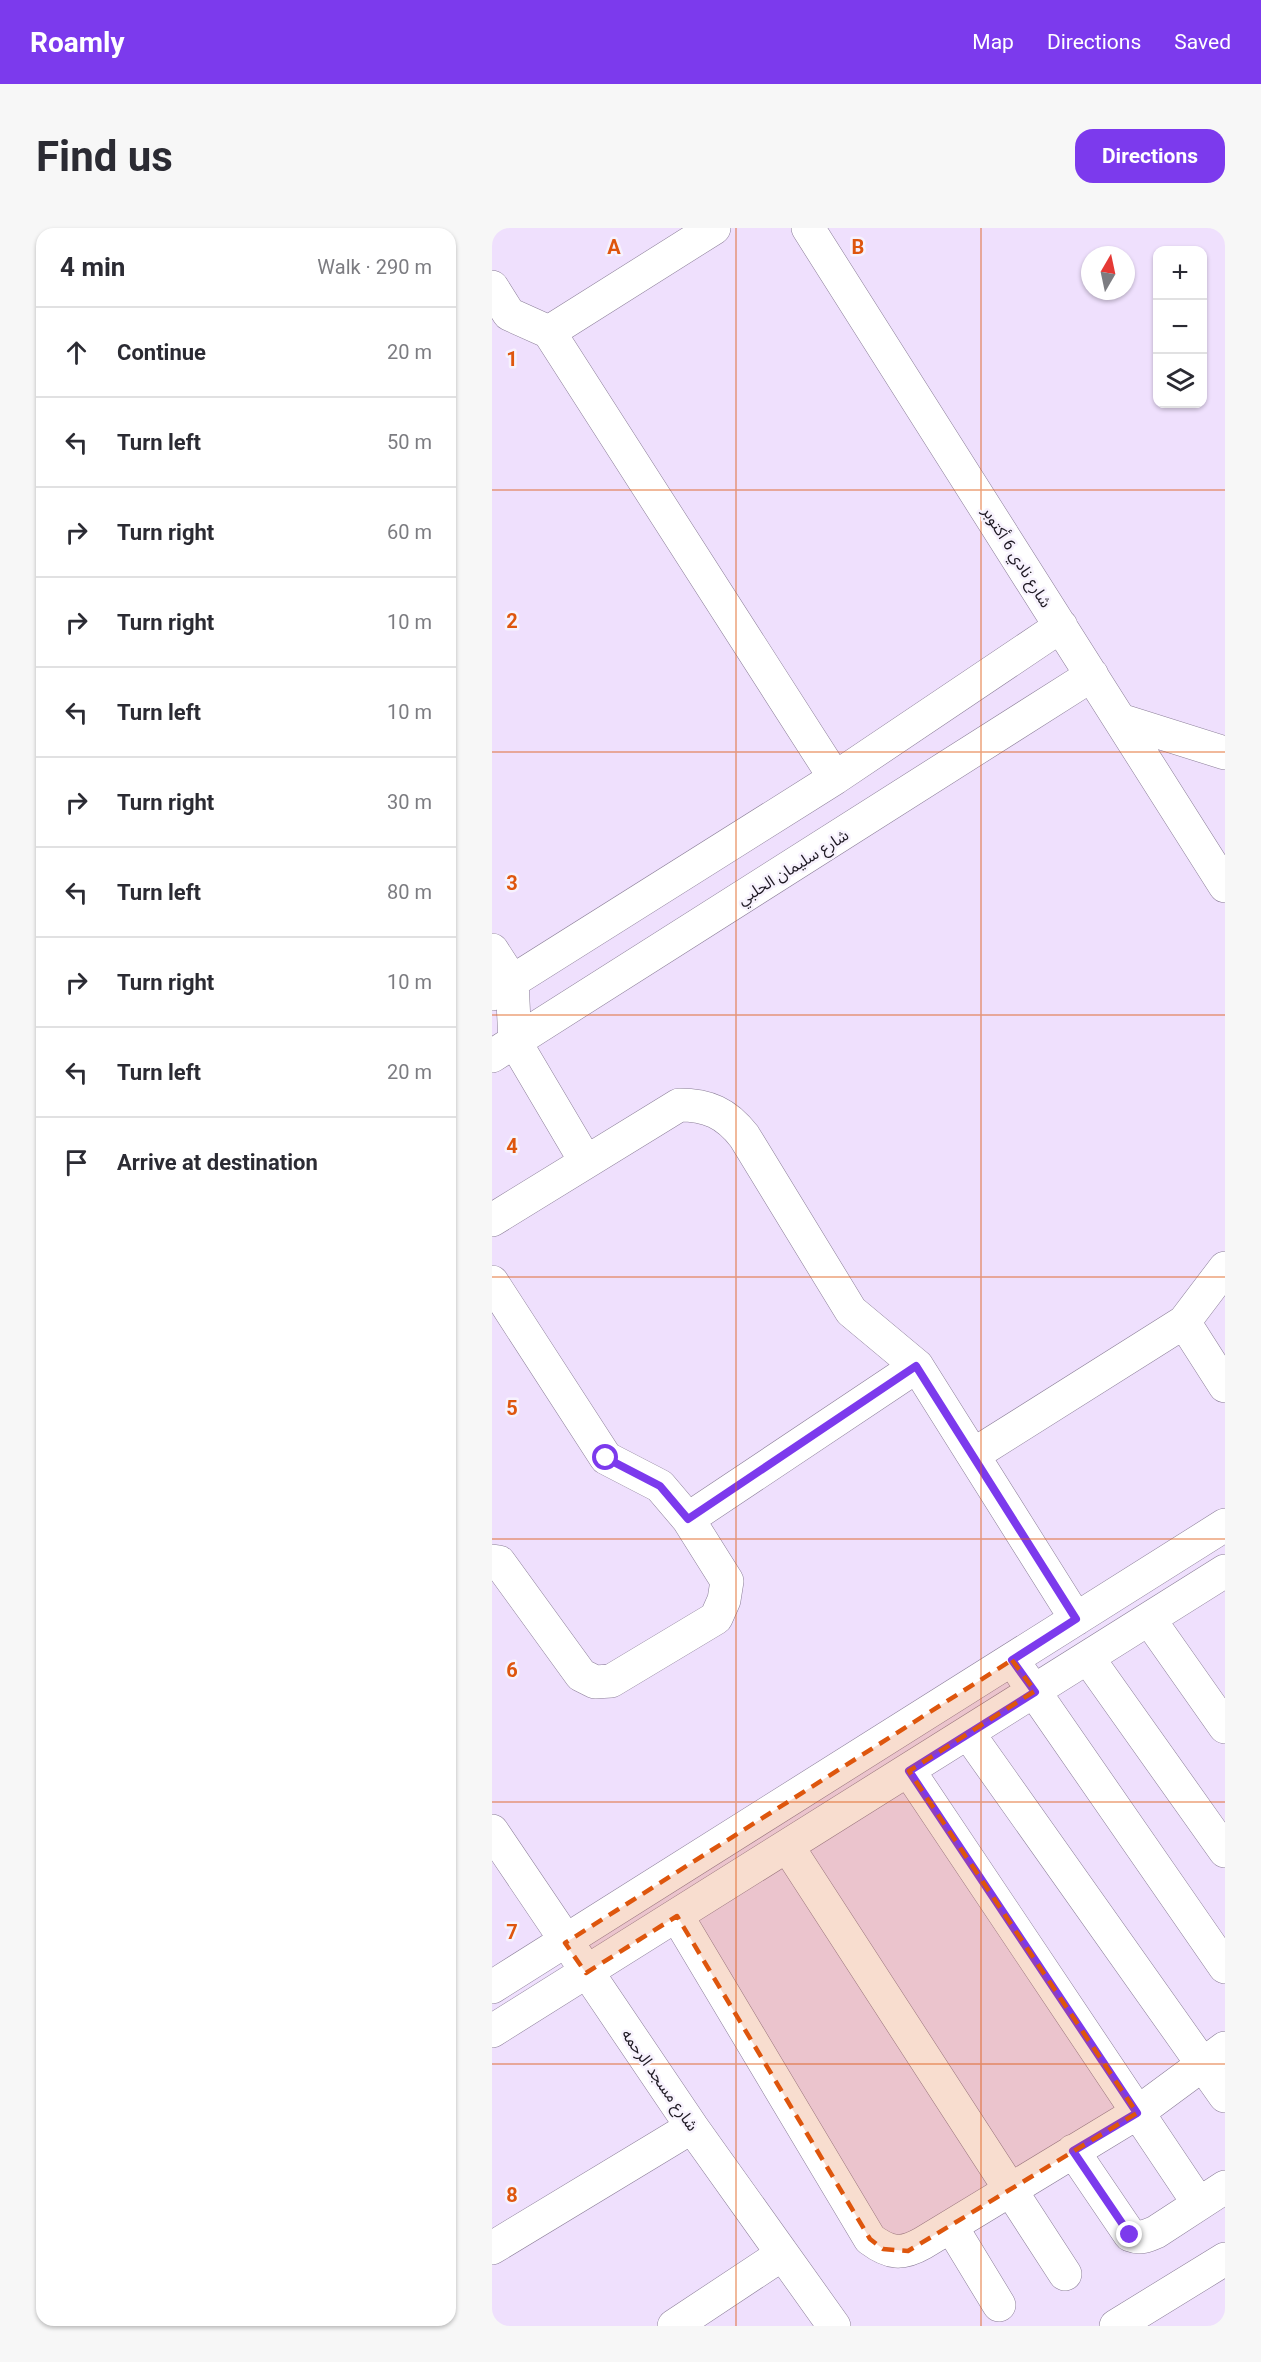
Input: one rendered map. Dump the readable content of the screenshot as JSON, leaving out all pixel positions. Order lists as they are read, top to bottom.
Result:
{
  "streets": {
    "street": ["شارع نادي 6 أكتوبر", "شارع سليمان الحلبي", "شارع مسجد الرحمه"]
  },
  "crossings": [
    ["شارع نادي 6 أكتوبر", "شارع سليمان الحلبي"]
  ],
  "north": "top",
  "page": {
    "header": "Roamly",
    "nav": ["Map", "Directions", "Saved"],
    "buttons": "Directions",
    "title": "Find us",
    "heading": ["4 min", "Walk · 290 m"],
    "map_buttons": ["+", "−"],
    "list": [
      ["Continue", "20 m"],
      ["Turn left", "50 m"],
      ["Turn right", "60 m"],
      ["Turn right", "10 m"],
      ["Turn left", "10 m"],
      ["Turn right", "30 m"],
      ["Turn left", "80 m"],
      ["Turn right", "10 m"],
      ["Turn left", "20 m"],
      "Arrive at destination"
    ]
  },
  "grid": {
    "columns": ["A", "B"],
    "rows": [
      "1",
      "2",
      "3",
      "4",
      "5",
      "6",
      "7",
      "8"
    ]
  }
}
